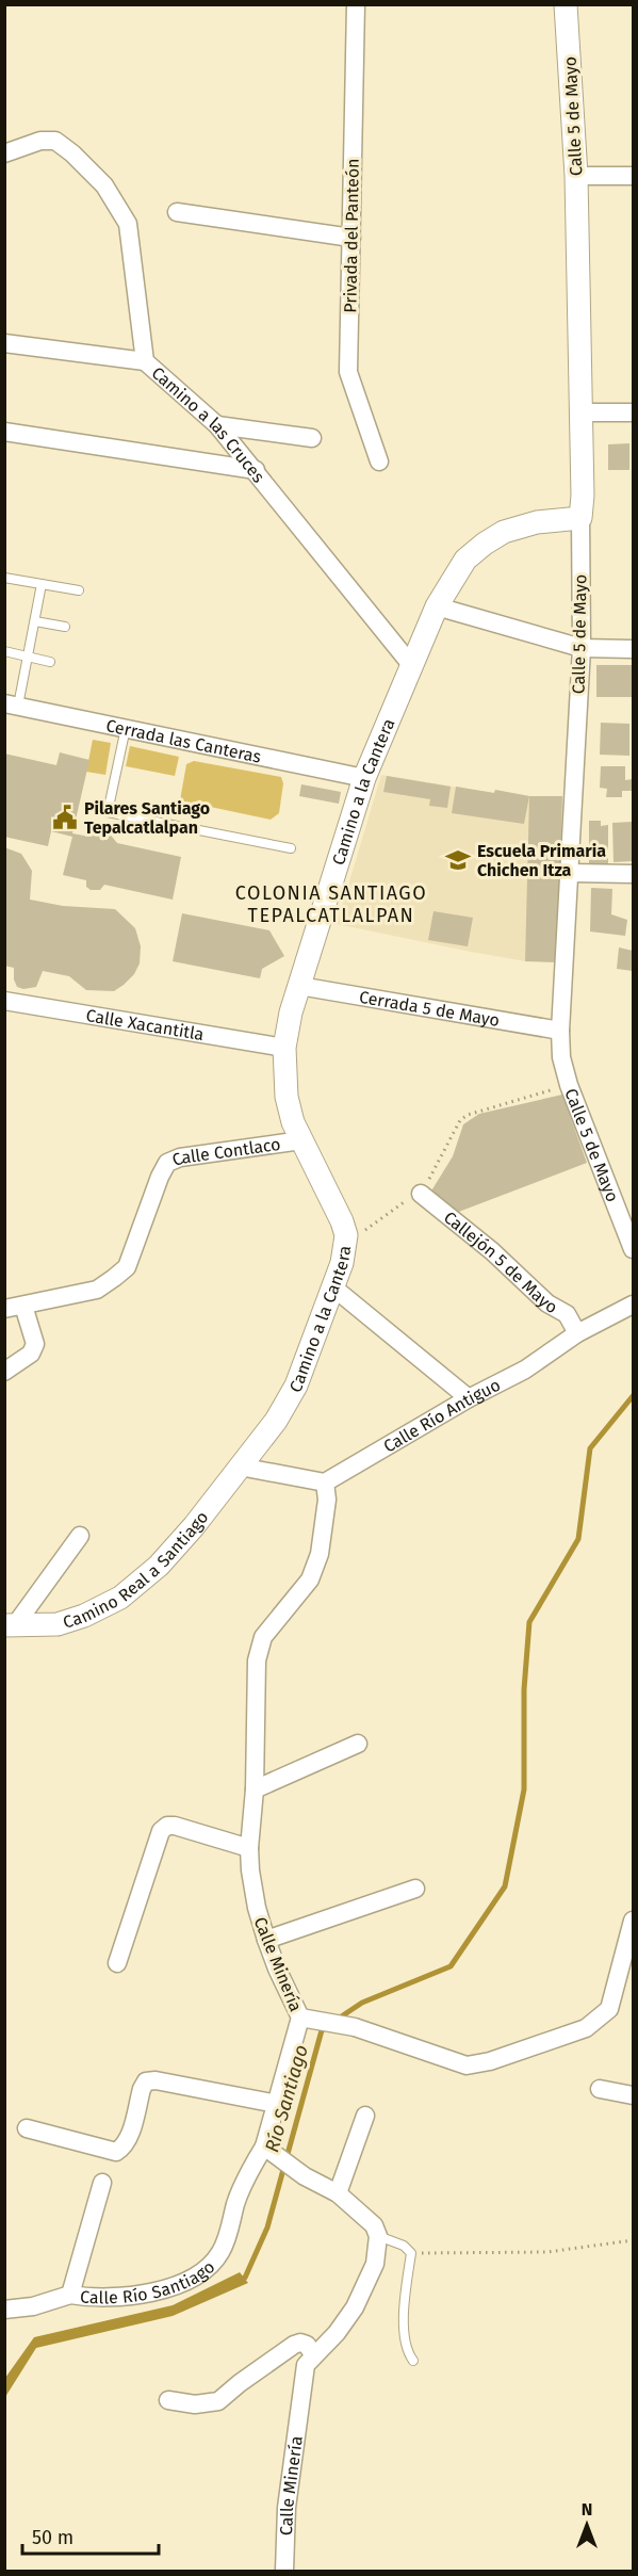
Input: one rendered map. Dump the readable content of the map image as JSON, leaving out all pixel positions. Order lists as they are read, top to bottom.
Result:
{
  "streets": {
    "street": [
      "Calle 5 de Mayo",
      "Privada del Panteón",
      "Camino a las Cruces",
      "Cerrada las Canteras",
      "Camino a la Cantera",
      "Cerrada 5 de Mayo",
      "Calle Xacantitla",
      "Calle Contlaco",
      "Callejón 5 de Mayo",
      "Calle Río Antiguo",
      "Camino Real a Santiago",
      "Calle Minería",
      "Calle Río Santiago"
    ]
  },
  "crossings": [
    ["Calle 5 de Mayo", "Camino a la Cantera"],
    ["Calle 5 de Mayo", "Cerrada 5 de Mayo"],
    ["Camino a las Cruces", "Camino a la Cantera"],
    ["Cerrada las Canteras", "Camino a la Cantera"],
    ["Camino a la Cantera", "Cerrada 5 de Mayo"],
    ["Camino a la Cantera", "Calle Xacantitla"],
    ["Camino a la Cantera", "Calle Contlaco"],
    ["Camino a la Cantera", "Camino Real a Santiago"],
    ["Callejón 5 de Mayo", "Calle Río Antiguo"],
    ["Calle Río Antiguo", "Calle Minería"],
    ["Calle Minería", "Calle Río Santiago"]
  ],
  "districts": ["COLONIA SANTIAGO TEPALCATLALPAN"],
  "water": ["Río Santiago"],
  "places": {
    "public building": ["Pilares Santiago Tepalcatlalpan"],
    "school or university": ["Escuela Primaria Chichen Itza"]
  },
  "scale_bar": "50 m",
  "north": "top"
}
